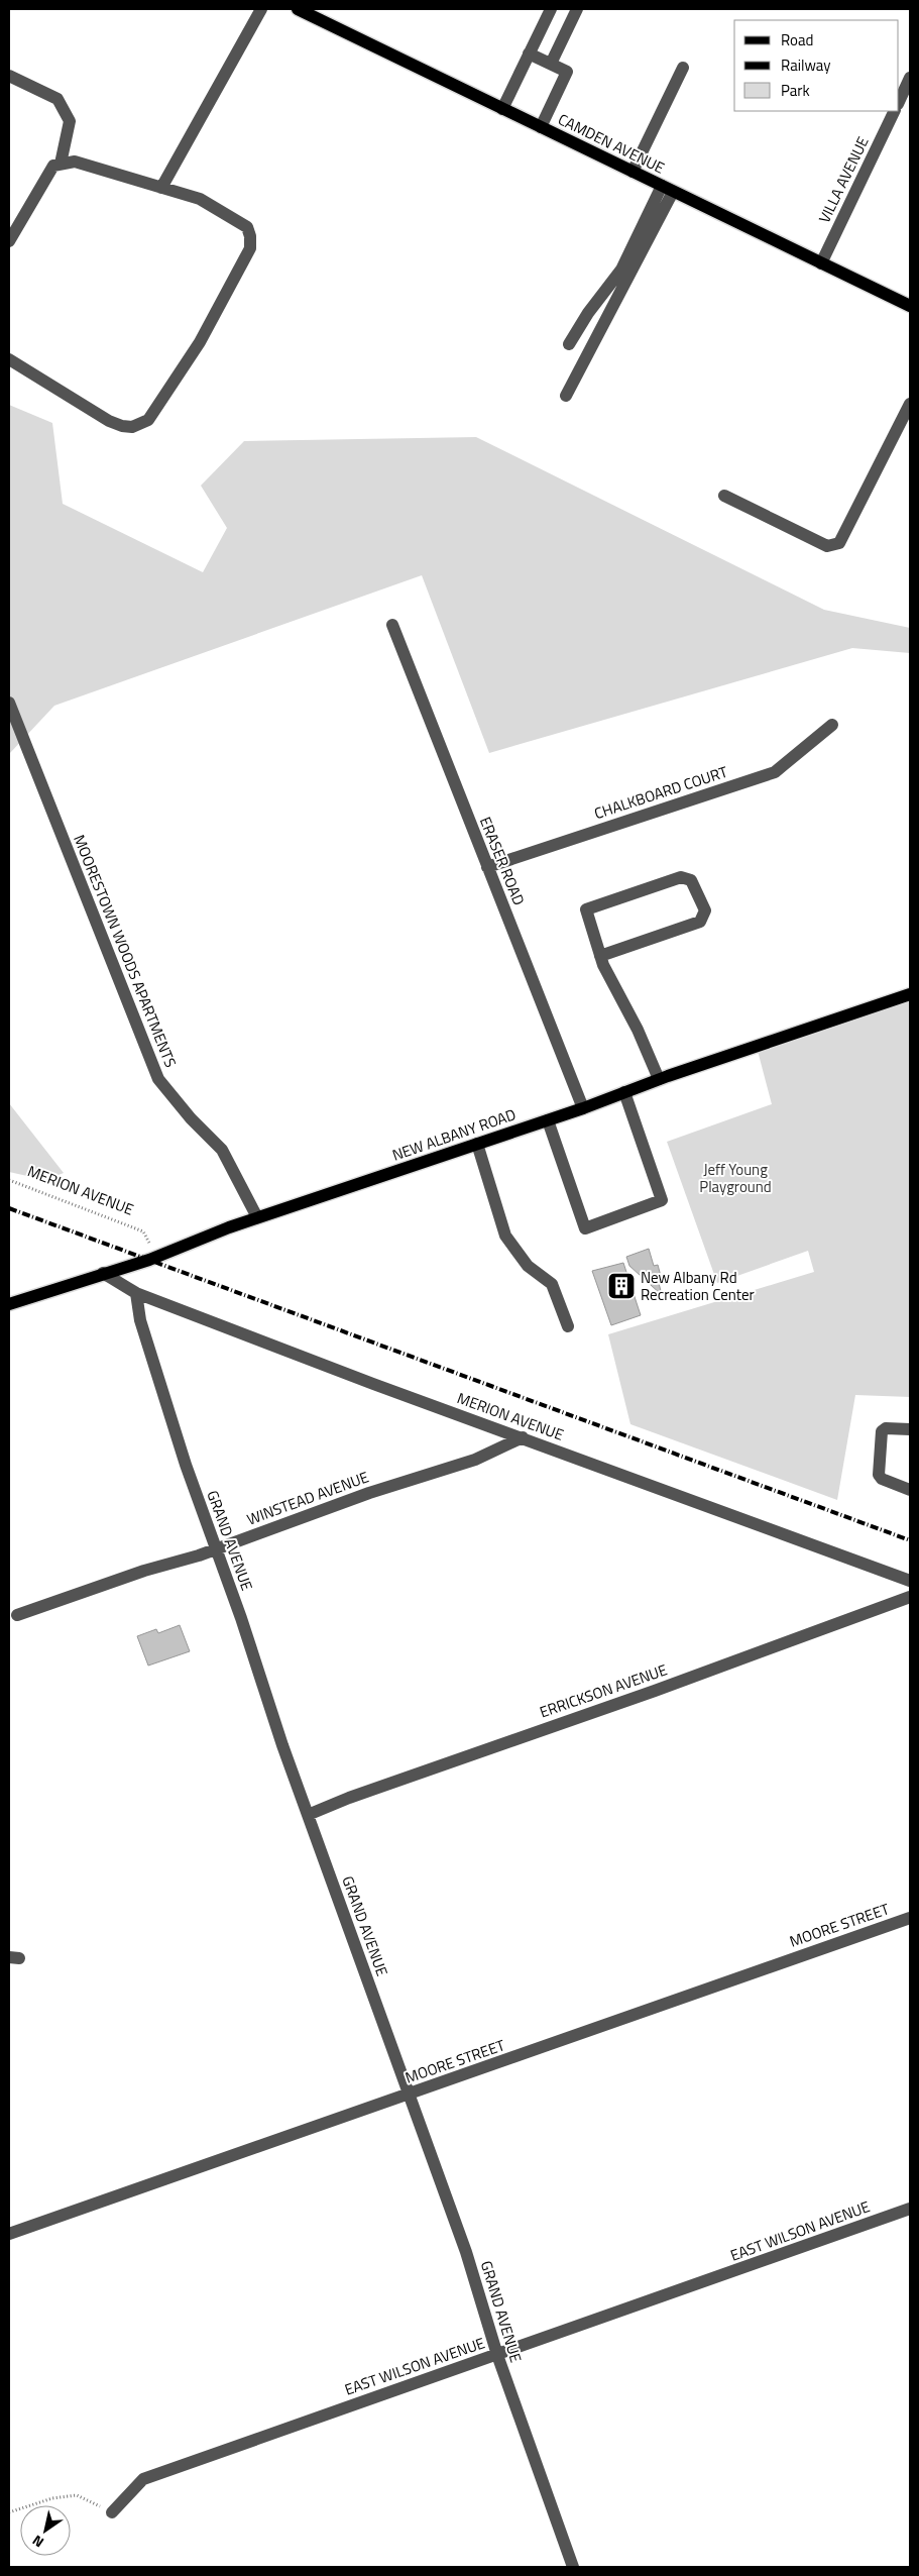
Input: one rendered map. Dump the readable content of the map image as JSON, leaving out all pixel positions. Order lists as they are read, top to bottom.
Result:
{
  "streets": {
    "main road": ["CAMDEN AVENUE", "NEW ALBANY ROAD"],
    "street": [
      "VILLA AVENUE",
      "CHALKBOARD COURT",
      "ERASER ROAD",
      "MOORESTOWN WOODS APARTMENTS",
      "MERION AVENUE",
      "WINSTEAD AVENUE",
      "GRAND AVENUE",
      "ERRICKSON AVENUE",
      "MOORE STREET",
      "EAST WILSON AVENUE"
    ]
  },
  "crossings": [
    ["CAMDEN AVENUE", "VILLA AVENUE"],
    ["CHALKBOARD COURT", "ERASER ROAD"],
    ["ERASER ROAD", "NEW ALBANY ROAD"],
    ["MOORESTOWN WOODS APARTMENTS", "NEW ALBANY ROAD"],
    ["NEW ALBANY ROAD", "MERION AVENUE"],
    ["MERION AVENUE", "WINSTEAD AVENUE"],
    ["MERION AVENUE", "GRAND AVENUE"],
    ["WINSTEAD AVENUE", "GRAND AVENUE"],
    ["GRAND AVENUE", "ERRICKSON AVENUE"],
    ["GRAND AVENUE", "MOORE STREET"],
    ["GRAND AVENUE", "EAST WILSON AVENUE"]
  ],
  "parks": ["Jeff Young Playground"],
  "places": {
    "building": ["New Albany Rd Recreation Center"]
  },
  "legend": ["Road", "Railway", "Park"],
  "north": "bottom left"
}
